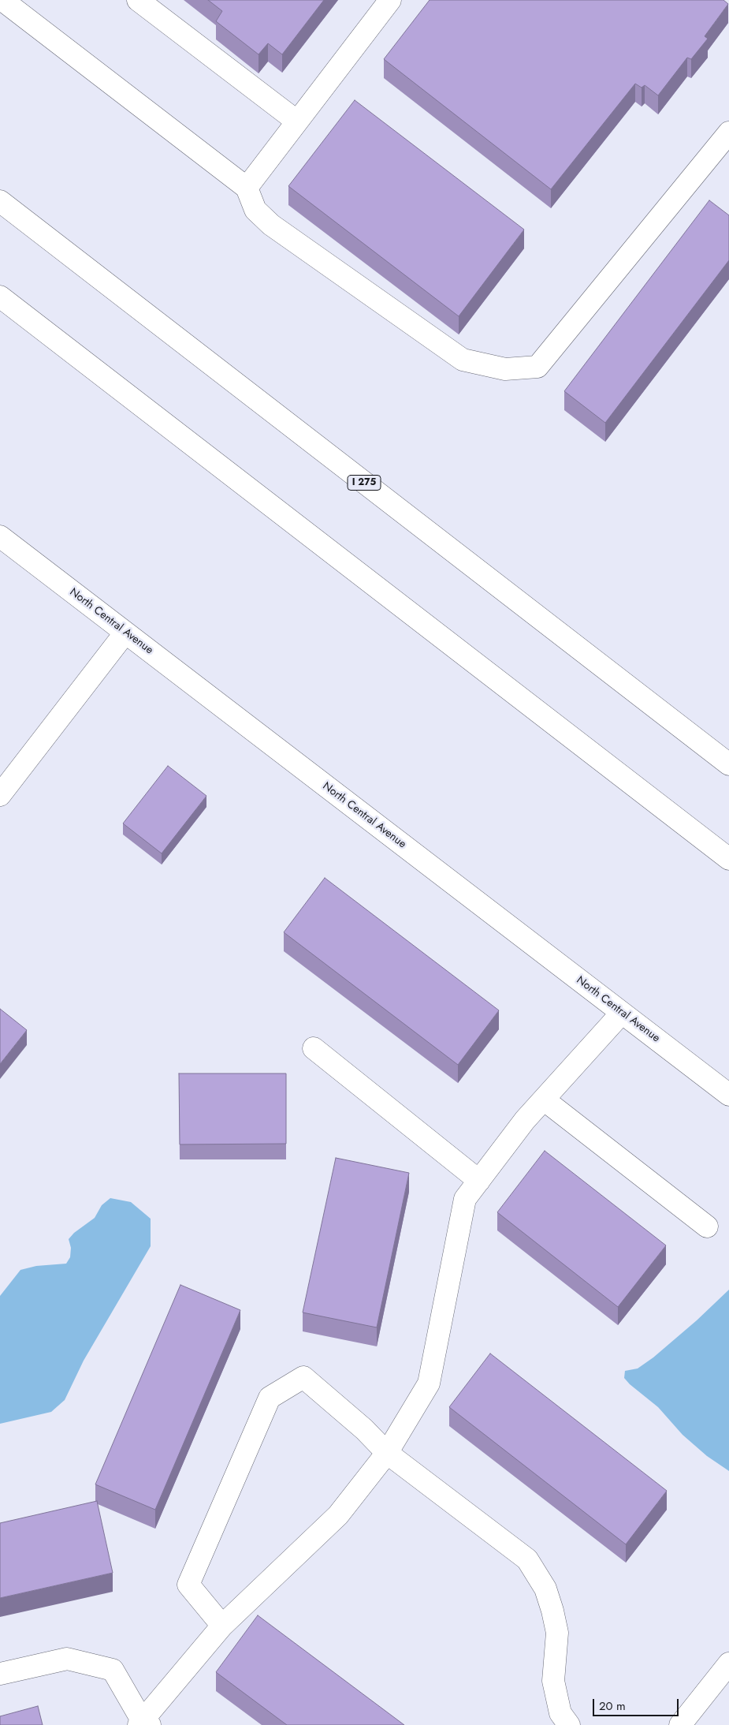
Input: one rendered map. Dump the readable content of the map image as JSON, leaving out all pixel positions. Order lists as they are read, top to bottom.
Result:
{
  "streets": {
    "main road": ["I 275", "North Central Avenue"]
  },
  "scale_bar": "20 m"
}
